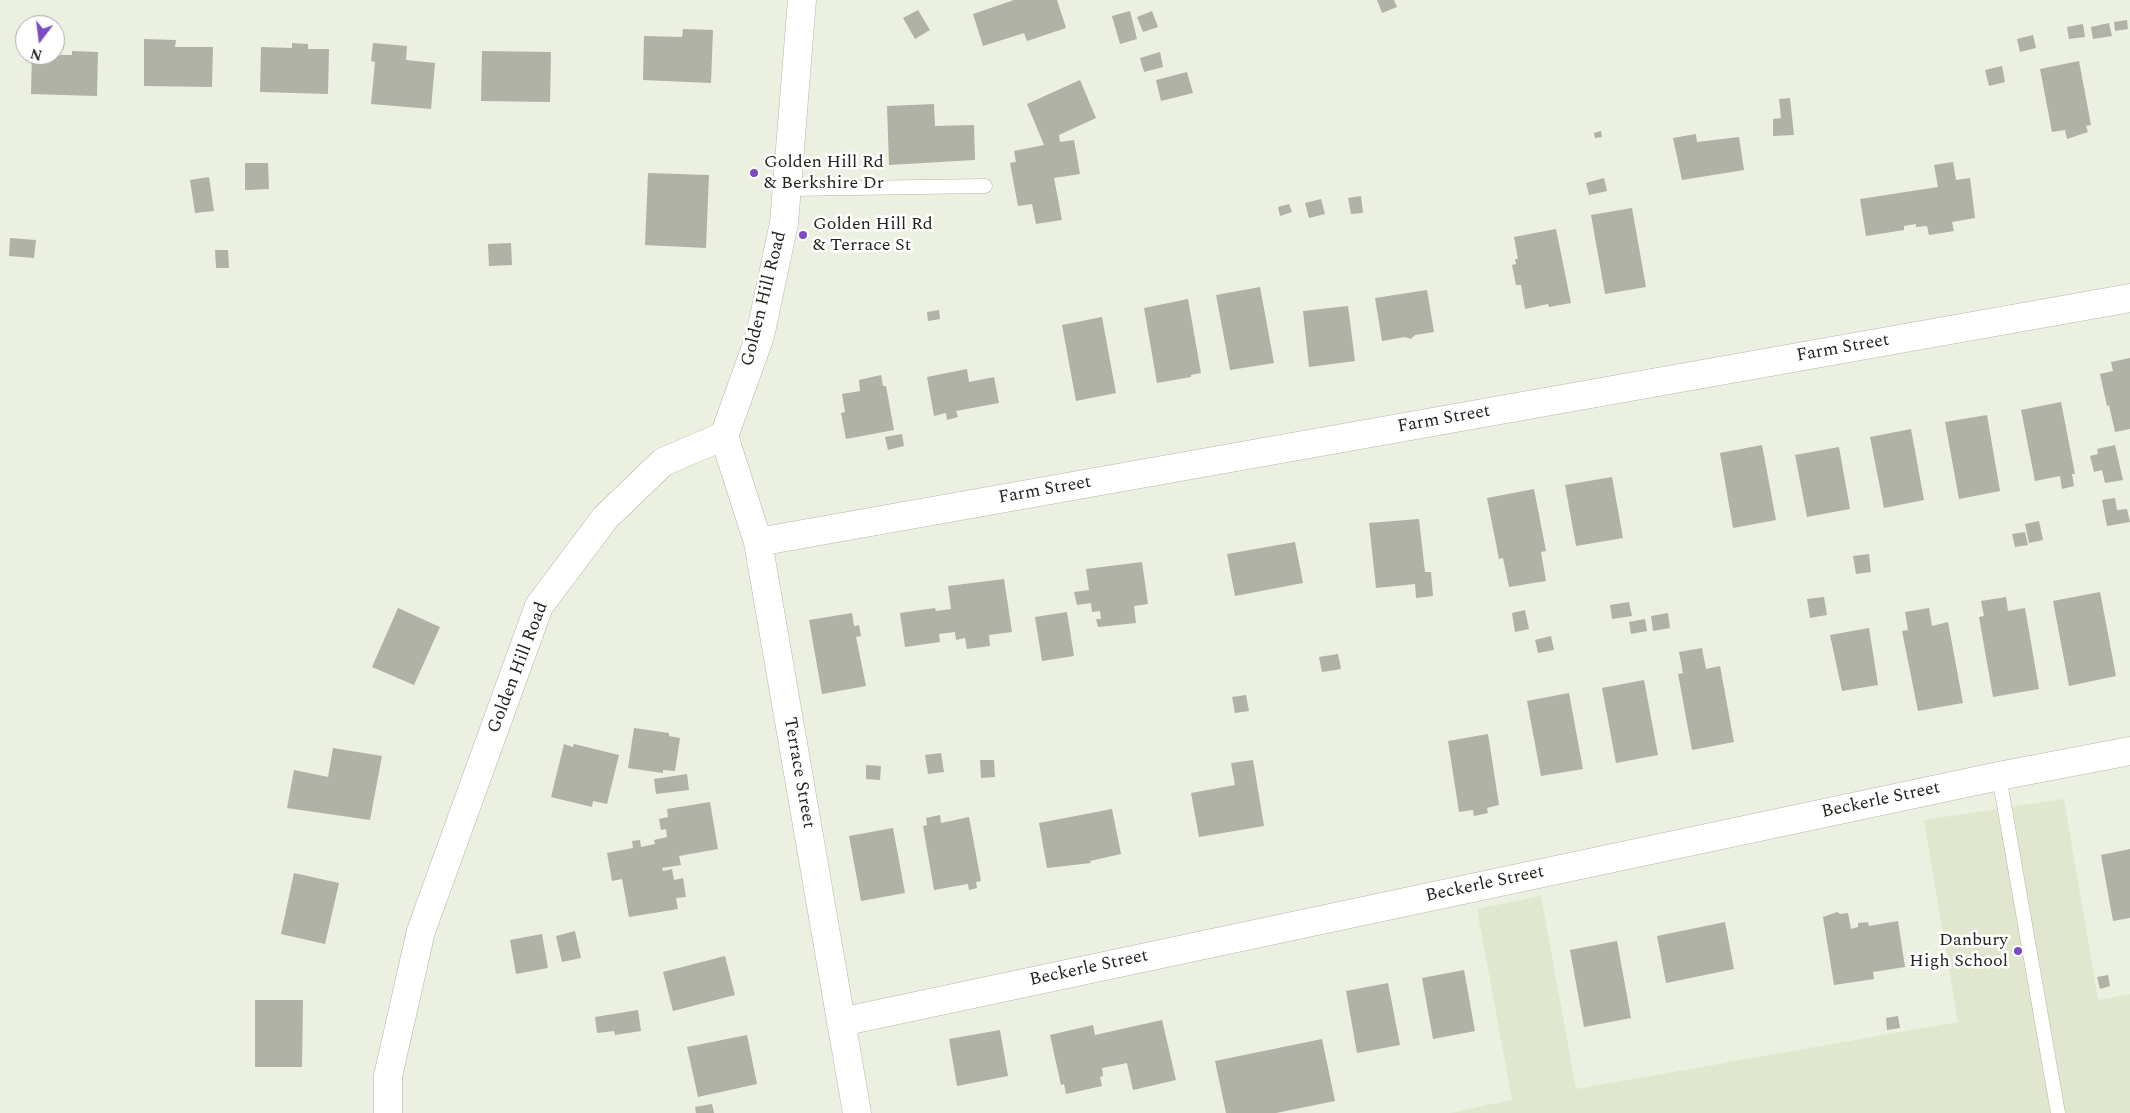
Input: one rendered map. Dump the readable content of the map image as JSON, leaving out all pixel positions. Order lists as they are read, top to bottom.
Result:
{
  "streets": {
    "street": [
      "Golden Hill Road",
      "Farm Street",
      "Terrace Street",
      "Beckerle Street"
    ]
  },
  "crossings": [
    ["Golden Hill Road", "Terrace Street"],
    ["Farm Street", "Terrace Street"],
    ["Terrace Street", "Beckerle Street"]
  ],
  "places": ["Golden Hill Rd & Berkshire Dr", "Golden Hill Rd & Terrace St", "Danbury High School"],
  "north": "bottom"
}
